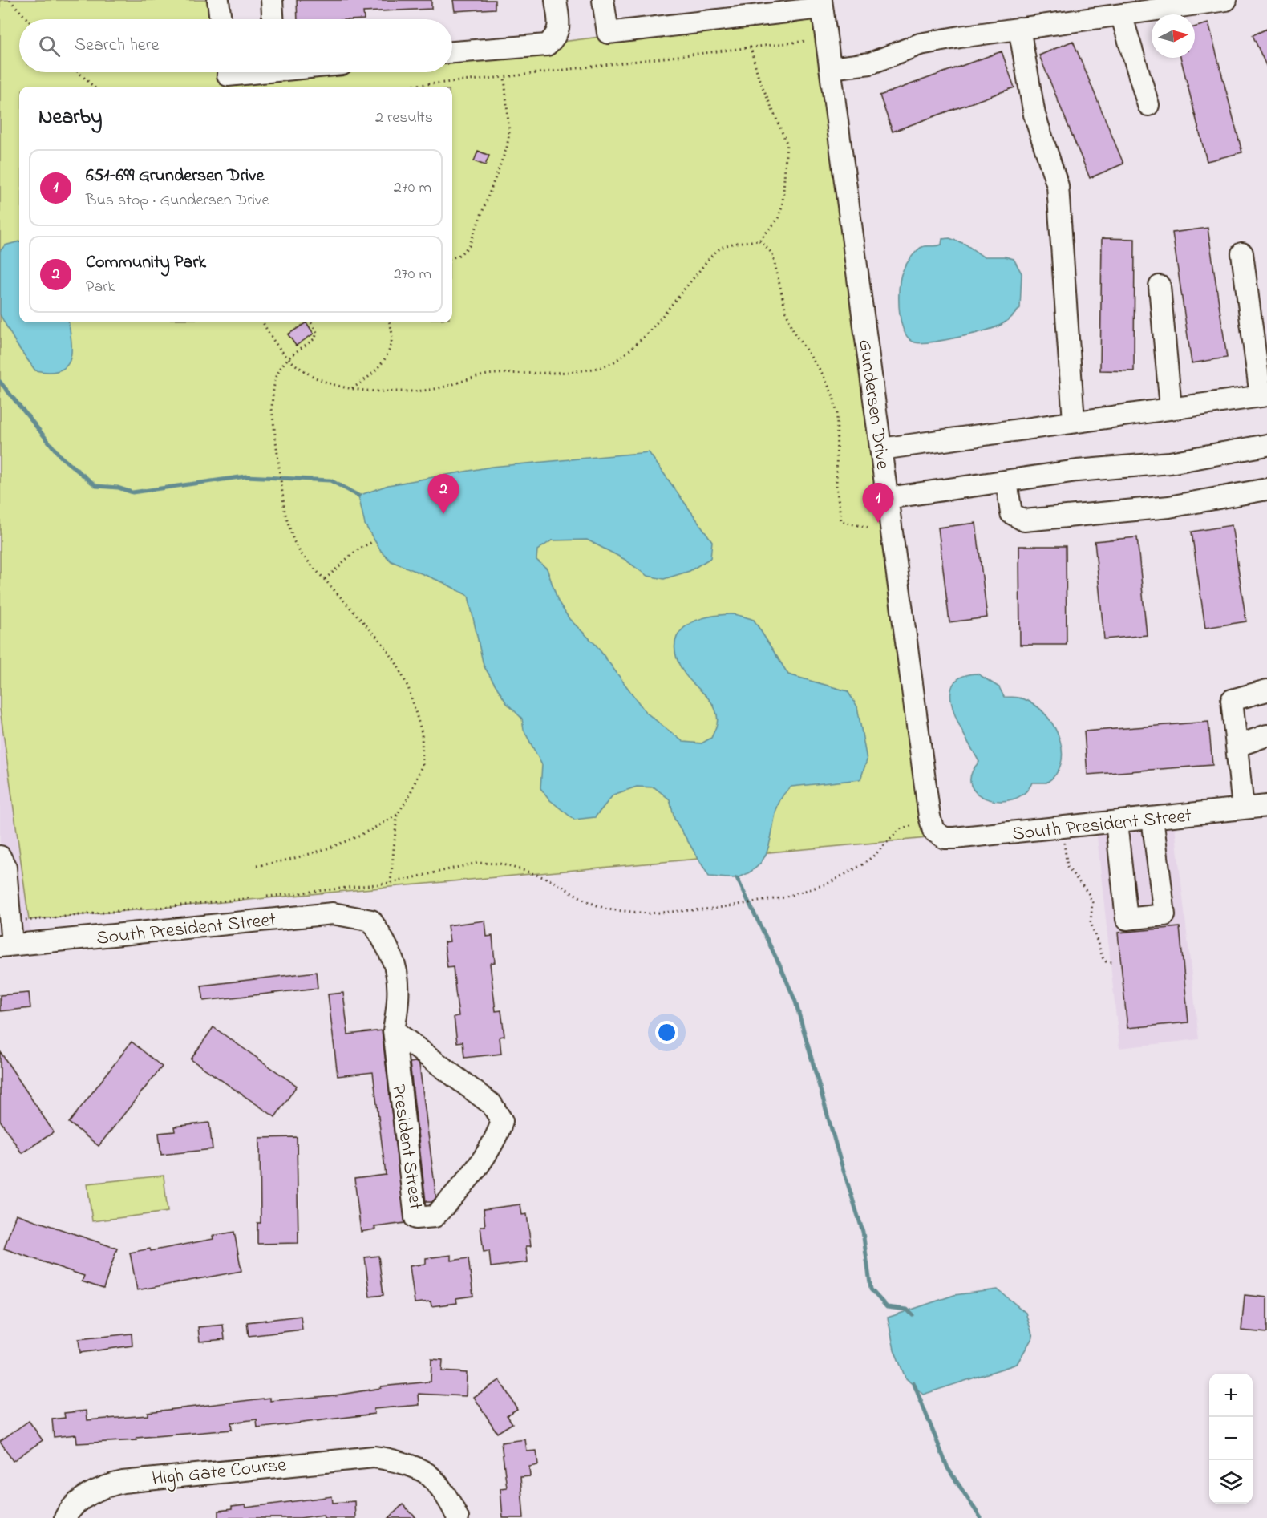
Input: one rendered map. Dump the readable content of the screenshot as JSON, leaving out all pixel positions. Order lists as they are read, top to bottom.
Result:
{
  "streets": {
    "street": [
      "Gundersen Drive",
      "South President Street",
      "President Street",
      "High Gate Course"
    ]
  },
  "crossings": [
    ["Gundersen Drive", "South President Street"],
    ["South President Street", "President Street"]
  ],
  "north": "right",
  "page": {
    "search": "Search here",
    "heading": ["Nearby", "2 results"],
    "list": [
      {
        "mark": "1",
        "name": "651-699 Grundersen Drive",
        "note": "Bus stop · Gundersen Drive",
        "value": "270 m"
      },
      {
        "mark": "2",
        "name": "Community Park",
        "note": "Park",
        "value": "270 m"
      }
    ],
    "pins": ["2", "1"],
    "map_buttons": ["+", "−"]
  }
}
